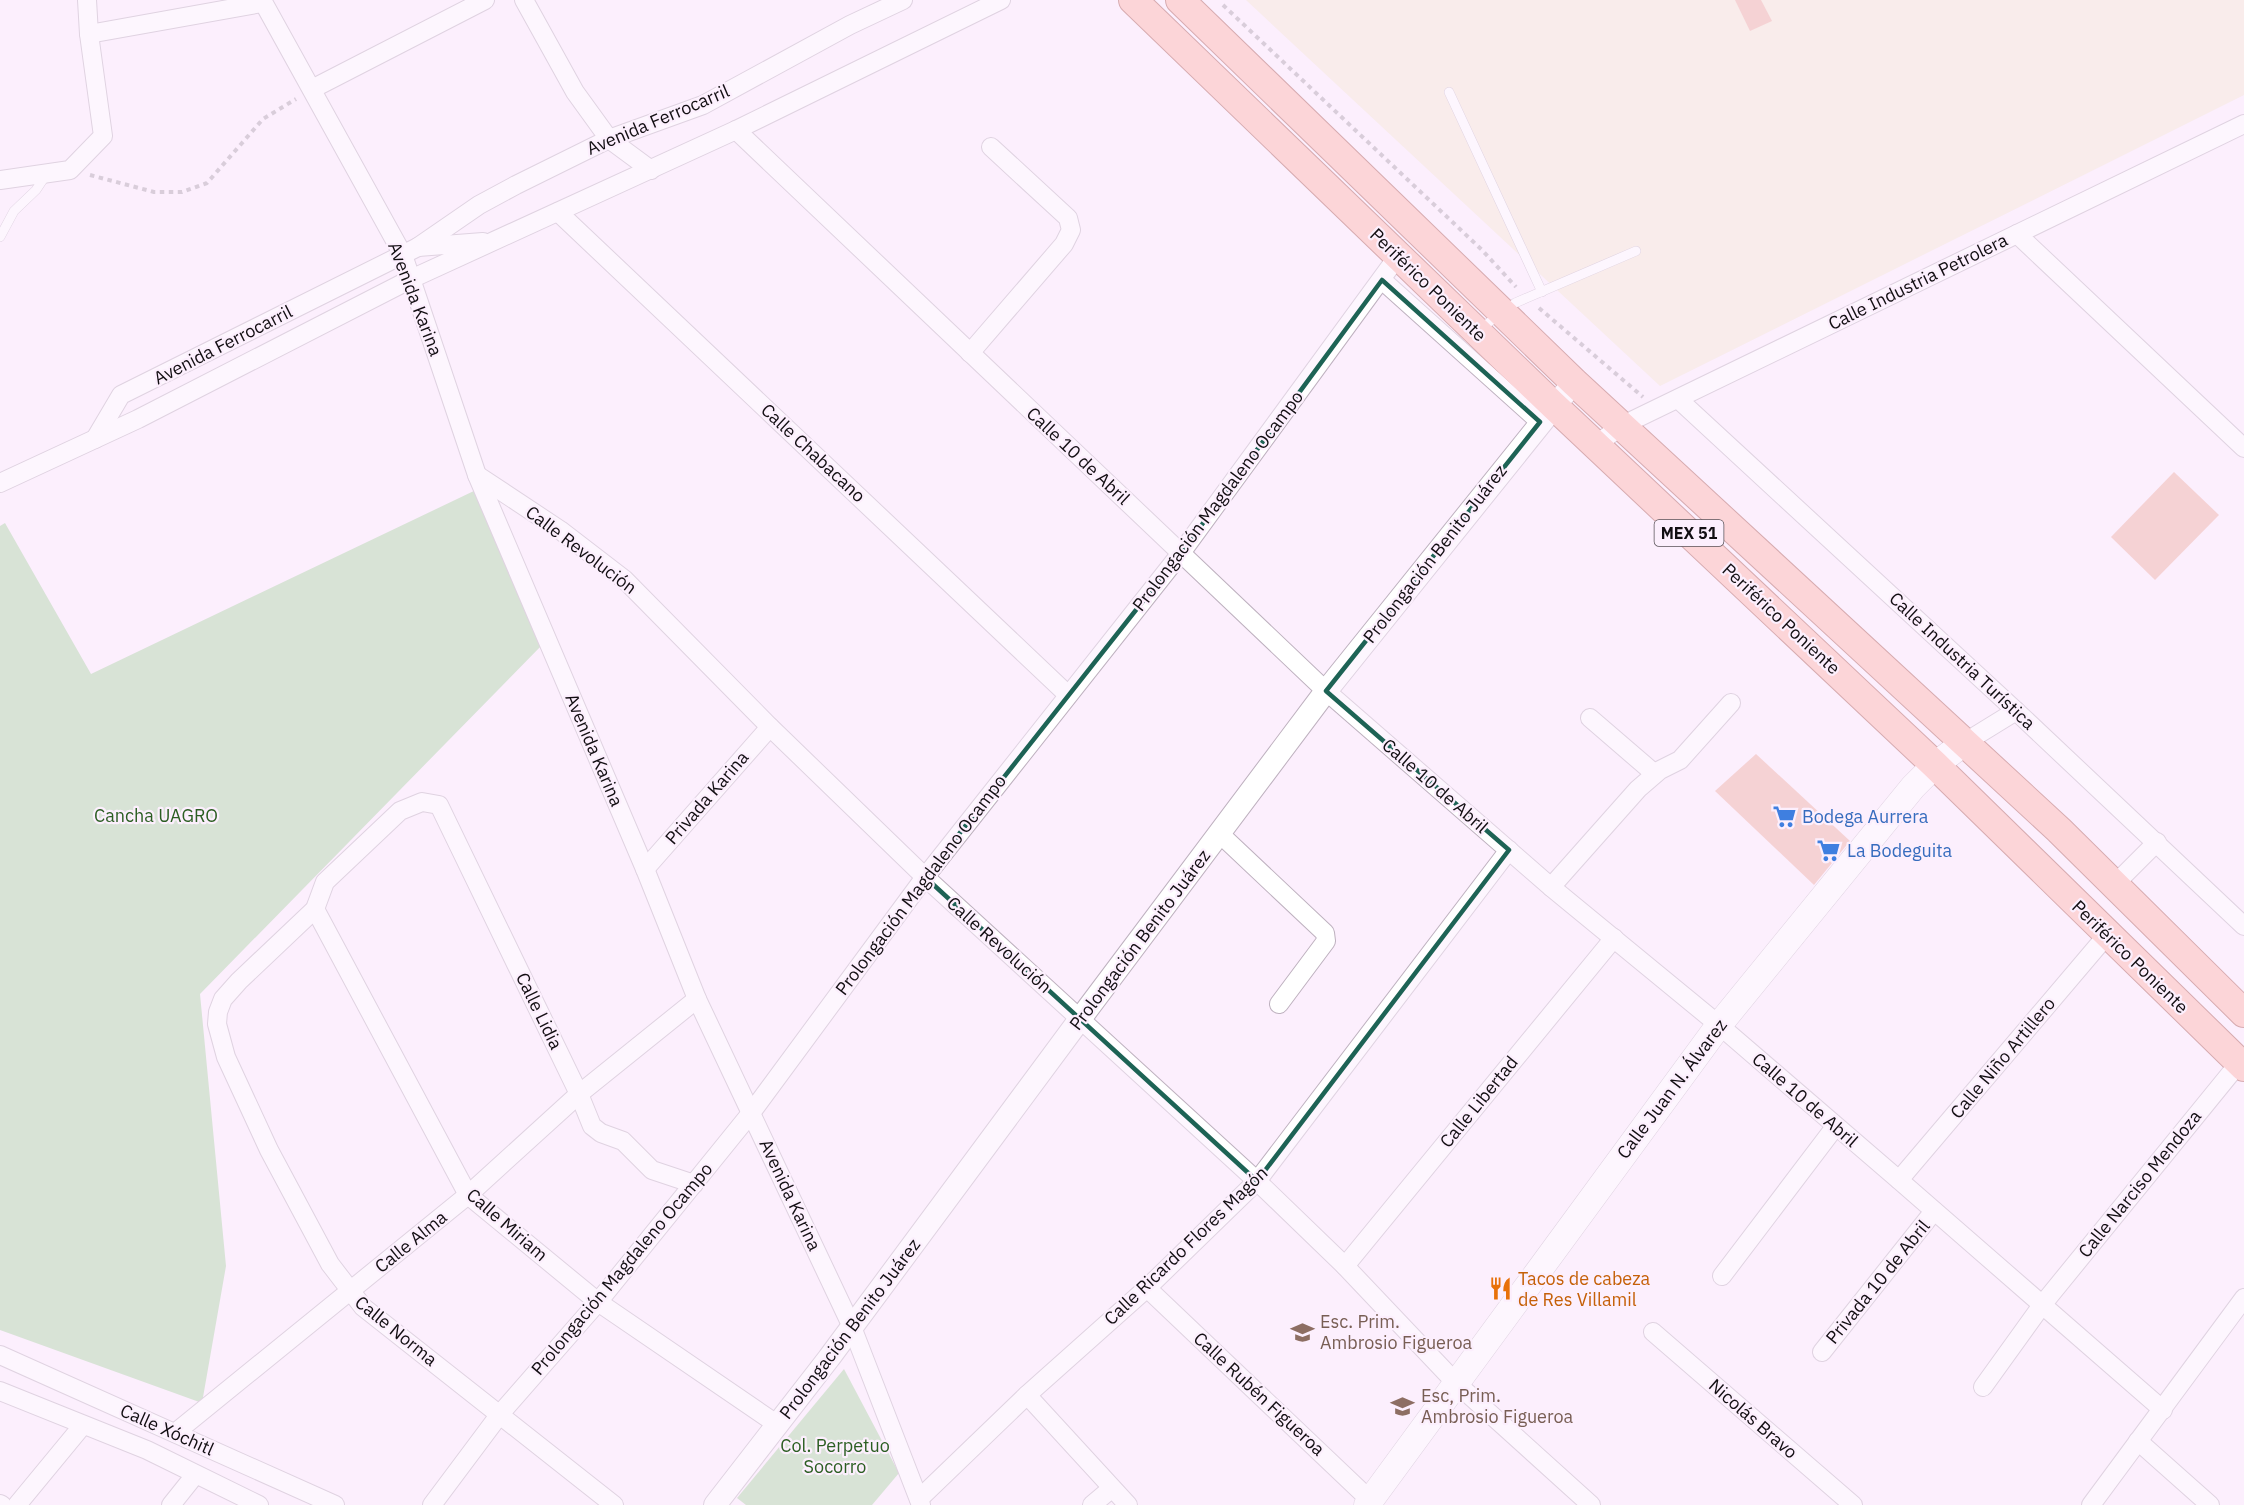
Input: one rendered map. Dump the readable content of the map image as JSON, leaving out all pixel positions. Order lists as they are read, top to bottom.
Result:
{
  "streets": {
    "main road": ["Periférico Poniente", "MEX 51", "Calle Juan N. Álvarez"],
    "street": [
      "Avenida Ferrocarril",
      "Calle Industria Petrolera",
      "Avenida Karina",
      "Calle Chabacano",
      "Calle 10 de Abril",
      "Prolongación Magdaleno Ocampo",
      "Calle Revolución",
      "Prolongación Benito Juárez",
      "Calle Industria Turística",
      "Privada Karina",
      "Calle Lidia",
      "Calle Niño Artillero",
      "Calle Libertad",
      "Calle Narciso Mendoza",
      "Calle Miriam",
      "Calle Alma",
      "Calle Ricardo Flores Magón",
      "Privada 10 de Abril",
      "Calle Norma",
      "Calle Rubén Figueroa",
      "Nicolás Bravo",
      "Calle Xóchitl"
    ]
  },
  "crossings": [
    ["Avenida Ferrocarril", "Avenida Karina"],
    ["Calle Industria Petrolera", "Periférico Poniente"],
    ["Calle Industria Petrolera", "Calle Industria Turística"],
    ["Periférico Poniente", "Prolongación Magdaleno Ocampo"],
    ["Periférico Poniente", "Prolongación Benito Juárez"],
    ["Periférico Poniente", "Calle Niño Artillero"],
    ["Periférico Poniente", "Calle Juan N. Álvarez"],
    ["Periférico Poniente", "Calle Narciso Mendoza"],
    ["Avenida Karina", "Prolongación Magdaleno Ocampo"],
    ["Avenida Karina", "Calle Revolución"],
    ["Avenida Karina", "Prolongación Benito Juárez"],
    ["Avenida Karina", "Privada Karina"],
    ["Avenida Karina", "Calle Alma"],
    ["Avenida Karina", "Calle Ricardo Flores Magón"],
    ["Calle Chabacano", "Prolongación Magdaleno Ocampo"],
    ["Calle 10 de Abril", "Prolongación Magdaleno Ocampo"],
    ["Calle 10 de Abril", "Prolongación Benito Juárez"],
    ["Calle 10 de Abril", "Calle Niño Artillero"],
    ["Calle 10 de Abril", "Calle Juan N. Álvarez"],
    ["Calle 10 de Abril", "Calle Libertad"],
    ["Calle 10 de Abril", "Calle Narciso Mendoza"],
    ["Calle 10 de Abril", "Calle Ricardo Flores Magón"],
    ["Calle 10 de Abril", "Privada 10 de Abril"],
    ["Prolongación Magdaleno Ocampo", "Calle Revolución"],
    ["Prolongación Magdaleno Ocampo", "Calle Lidia"],
    ["Prolongación Magdaleno Ocampo", "Calle Miriam"],
    ["Prolongación Magdaleno Ocampo", "Calle Norma"],
    ["Calle Revolución", "Prolongación Benito Juárez"],
    ["Calle Revolución", "Privada Karina"],
    ["Calle Revolución", "Calle Juan N. Álvarez"],
    ["Calle Revolución", "Calle Libertad"],
    ["Calle Revolución", "Calle Ricardo Flores Magón"],
    ["Prolongación Benito Juárez", "Calle Miriam"],
    ["Calle Industria Turística", "Calle Juan N. Álvarez"],
    ["Calle Lidia", "Calle Miriam"],
    ["Calle Lidia", "Calle Alma"],
    ["Calle Lidia", "Calle Norma"],
    ["Calle Juan N. Álvarez", "Calle Rubén Figueroa"],
    ["Calle Miriam", "Calle Alma"],
    ["Calle Miriam", "Calle Norma"],
    ["Calle Alma", "Calle Norma"],
    ["Calle Alma", "Calle Xóchitl"],
    ["Calle Ricardo Flores Magón", "Calle Rubén Figueroa"]
  ],
  "parks": ["Cancha UAGRO", "Col. Perpetuo Socorro"],
  "places": {
    "supermarket": ["Bodega Aurrera", "La Bodeguita"],
    "restaurant": ["Tacos de cabeza de Res Villamil"],
    "school or university": ["Esc. Prim. Ambrosio Figueroa", "Esc, Prim. Ambrosio Figueroa"]
  }
}
